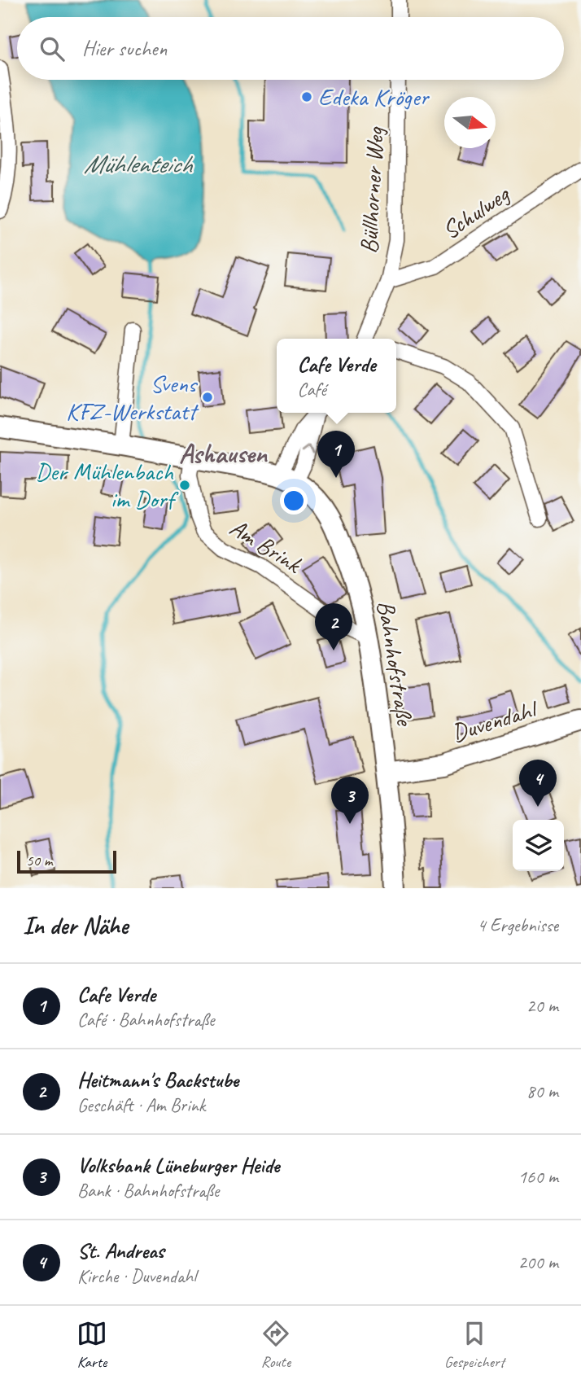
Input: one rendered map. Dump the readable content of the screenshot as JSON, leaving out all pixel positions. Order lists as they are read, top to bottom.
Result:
{
  "streets": {
    "street": [
      "Büllhorner Weg",
      "Schulweg",
      "Am Brink",
      "Bahnhofstraße",
      "Duvendahl"
    ]
  },
  "crossings": [
    ["Büllhorner Weg", "Schulweg"],
    ["Am Brink", "Bahnhofstraße"],
    ["Bahnhofstraße", "Duvendahl"]
  ],
  "districts": ["Ashausen"],
  "water": ["Mühlenteich"],
  "places": ["Edeka Kröger", "Svens KFZ-Werkstatt", "Der Mühlenbach im Dorf"],
  "scale_bar": "50 m",
  "north": "right",
  "page": {
    "search": "Hier suchen",
    "popup": ["Cafe Verde", "Café"],
    "pins": [
      "1",
      "2",
      "4",
      "3"
    ],
    "scale": "50 m",
    "heading": ["In der Nähe", "4 Ergebnisse"],
    "list": [
      {
        "mark": "1",
        "name": "Cafe Verde",
        "note": "Café · Bahnhofstraße",
        "value": "20 m"
      },
      {
        "mark": "2",
        "name": "Heitmann's Backstube",
        "note": "Geschäft · Am Brink",
        "value": "80 m"
      },
      {
        "mark": "3",
        "name": "Volksbank Lüneburger Heide",
        "note": "Bank · Bahnhofstraße",
        "value": "160 m"
      },
      {
        "mark": "4",
        "name": "St. Andreas",
        "note": "Kirche · Duvendahl",
        "value": "200 m"
      }
    ],
    "nav": ["Karte", "Route", "Gespeichert"]
  }
}
